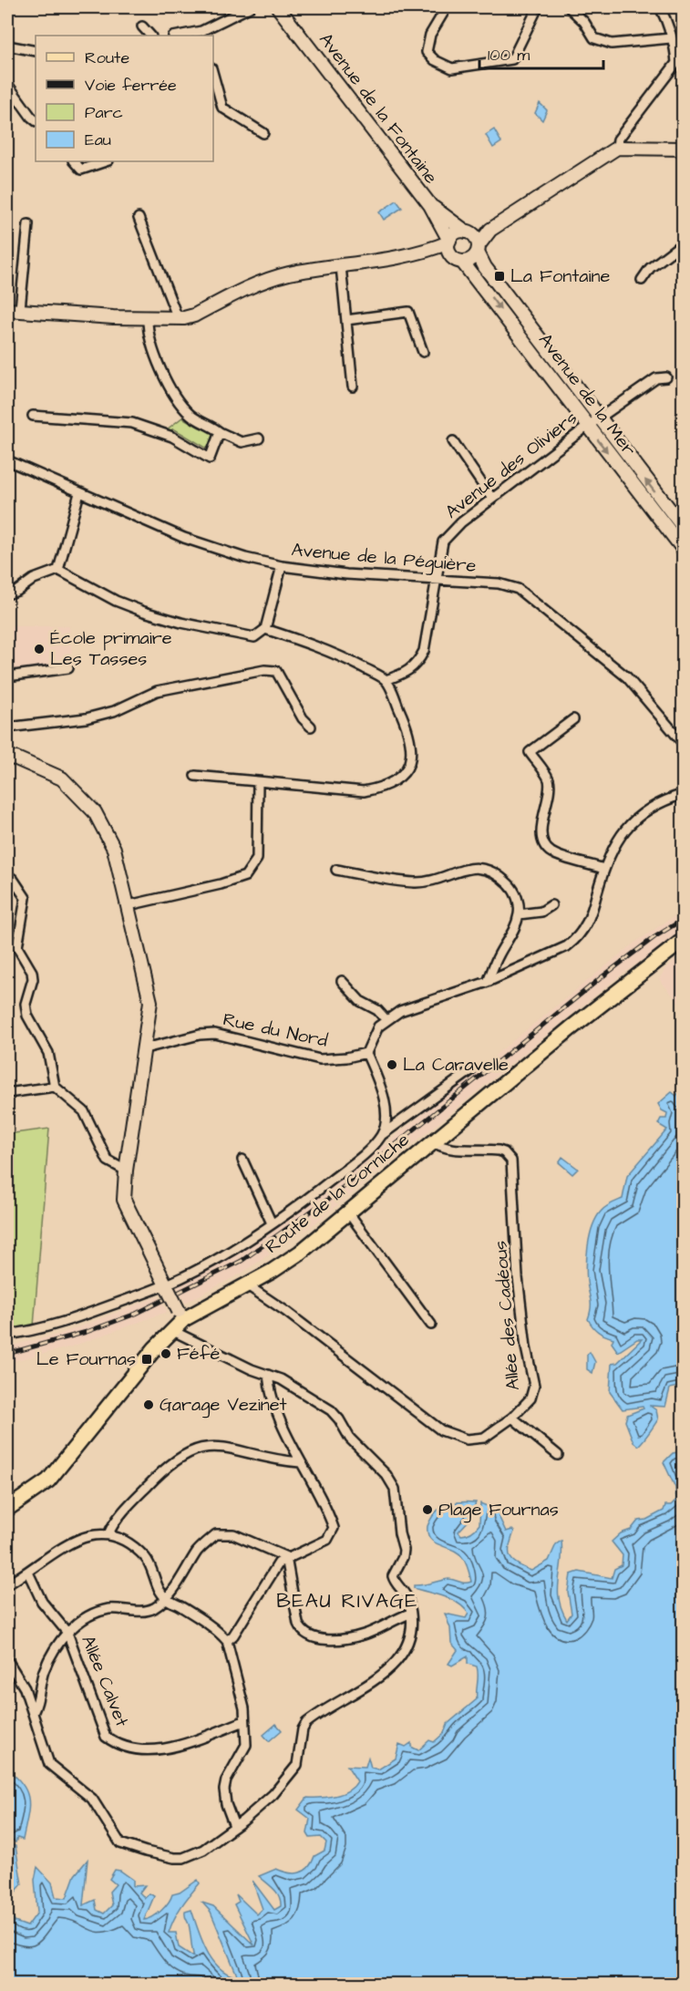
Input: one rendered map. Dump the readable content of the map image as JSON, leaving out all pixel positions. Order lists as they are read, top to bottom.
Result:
{
  "streets": {
    "main road": ["Route de la Corniche"],
    "street": [
      "Avenue de la Fontaine",
      "Avenue de la Mer",
      "Avenue des Oliviers",
      "Avenue de la Péguière",
      "Rue du Nord",
      "Allée des Cadéous",
      "Allée Calvet"
    ]
  },
  "crossings": [
    ["Avenue de la Fontaine", "Avenue de la Mer"],
    ["Avenue de la Mer", "Avenue des Oliviers"],
    ["Avenue des Oliviers", "Avenue de la Péguière"],
    ["Route de la Corniche", "Allée des Cadéous"]
  ],
  "districts": ["BEAU RIVAGE"],
  "places": {
    "transit": ["La Fontaine", "Le Fournas"],
    "other": [
      "École primaire Les Tasses",
      "La Caravelle",
      "Féfé",
      "Garage Vezinet",
      "Plage Fournas"
    ]
  },
  "legend": [
    "Route",
    "Voie ferrée",
    "Parc",
    "Eau"
  ],
  "scale_bar": "100 m"
}
